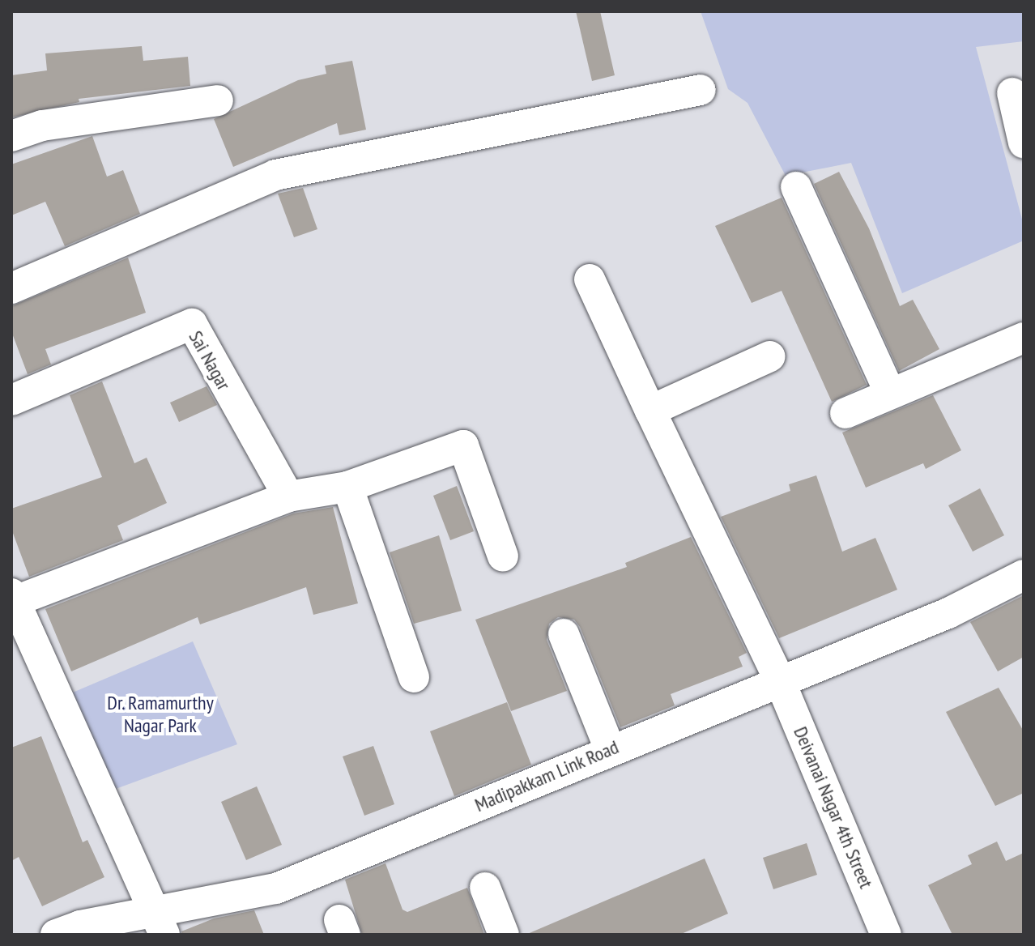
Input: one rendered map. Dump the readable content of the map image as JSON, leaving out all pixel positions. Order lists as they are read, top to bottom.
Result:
{
  "streets": {
    "street": ["Sai Nagar", "Madipakkam Link Road", "Deivanai Nagar 4th Street"]
  },
  "crossings": [
    ["Madipakkam Link Road", "Deivanai Nagar 4th Street"]
  ],
  "parks": ["Dr. Ramamurthy Nagar Park"]
}
